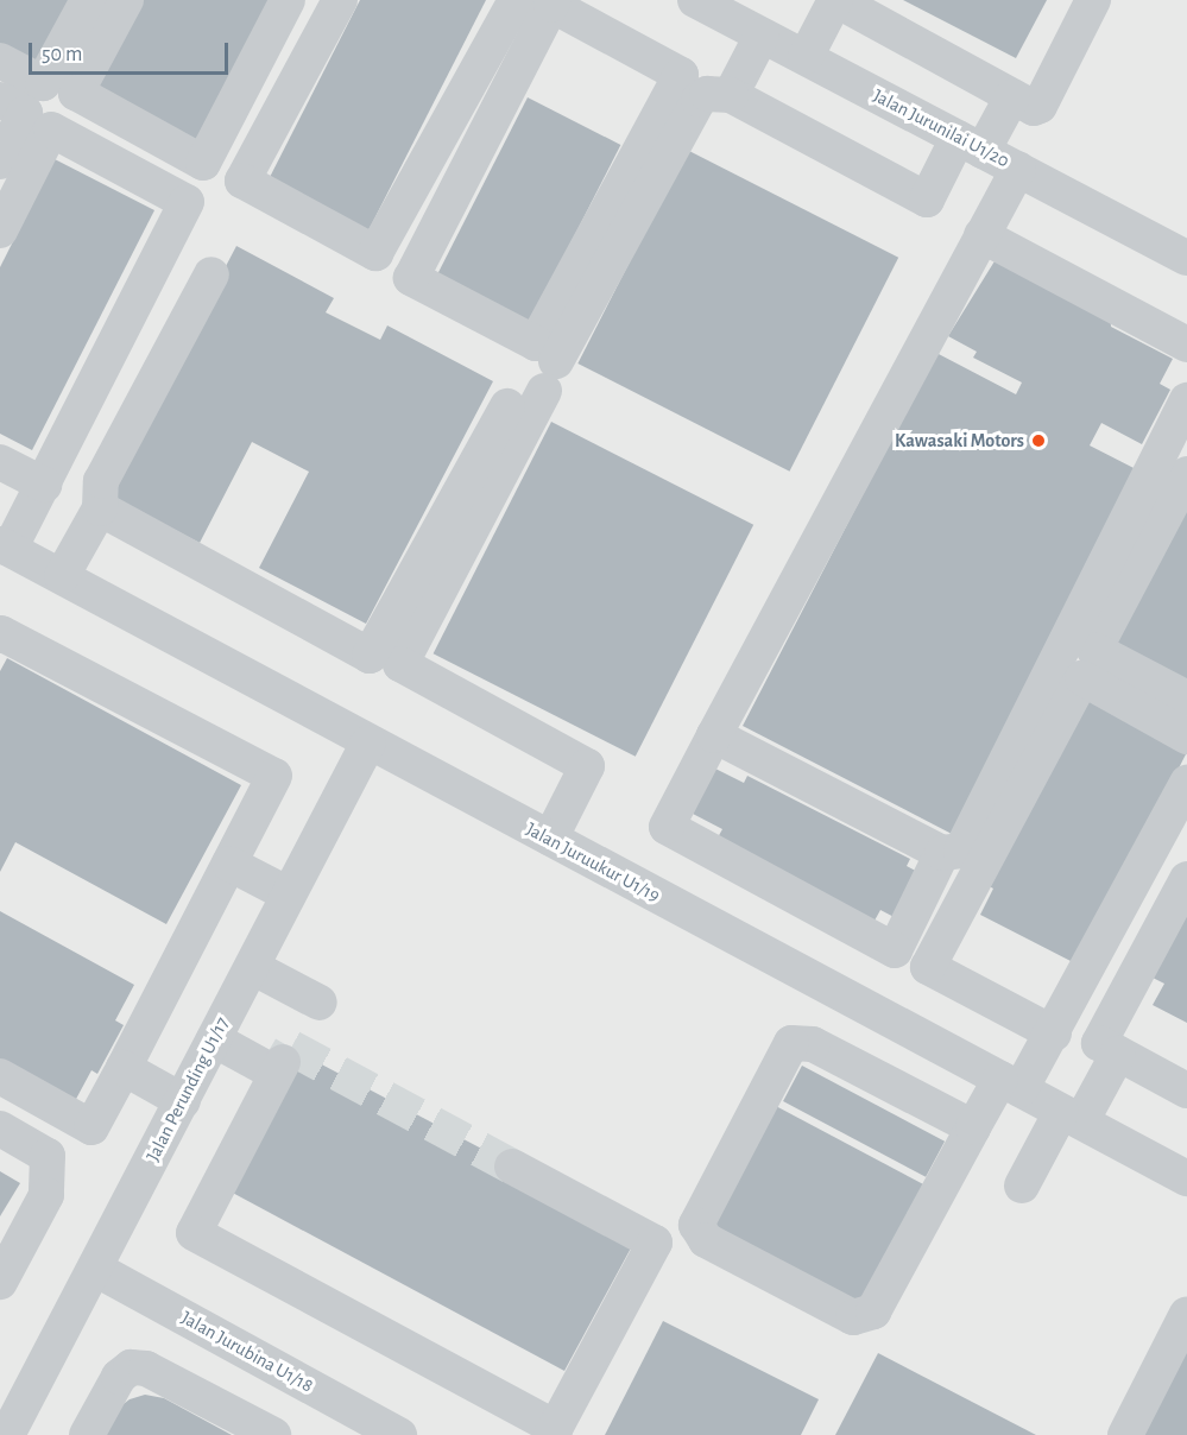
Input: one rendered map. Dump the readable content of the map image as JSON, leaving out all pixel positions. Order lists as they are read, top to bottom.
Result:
{
  "streets": {
    "street": [
      "Jalan Jurunilai U1/20",
      "Jalan Juruukur U1/19",
      "Jalan Perunding U1/17",
      "Jalan Jurubina U1/18"
    ]
  },
  "crossings": [
    ["Jalan Juruukur U1/19", "Jalan Perunding U1/17"],
    ["Jalan Perunding U1/17", "Jalan Jurubina U1/18"]
  ],
  "places": ["Kawasaki Motors"],
  "scale_bar": "50 m"
}
